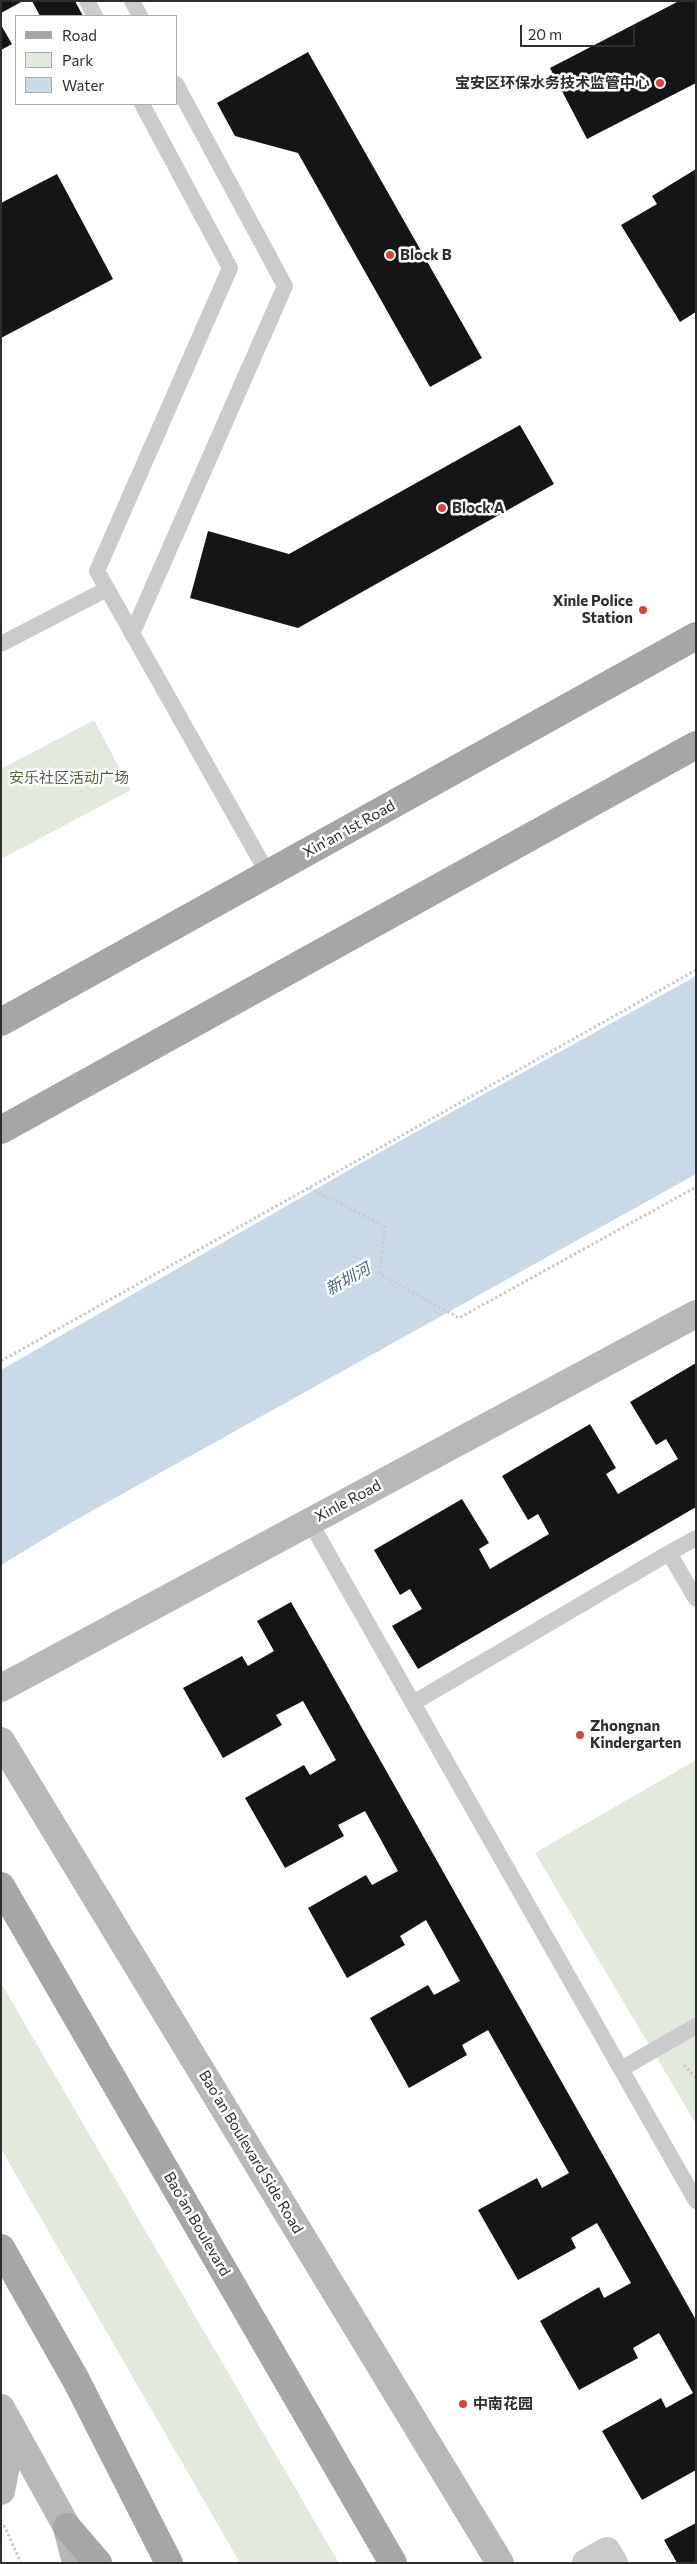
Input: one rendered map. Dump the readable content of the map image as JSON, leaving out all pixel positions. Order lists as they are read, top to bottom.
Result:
{
  "streets": {
    "main road": [
      "Xin'an 1st Road",
      "Xinle Road",
      "Bao'an Boulevard Side Road",
      "Bao'an Boulevard"
    ]
  },
  "water": ["新圳河"],
  "parks": ["安乐社区活动广场"],
  "places": [
    "宝安区环保水务技术监管中心",
    "Block B",
    "Block A",
    "Xinle Police Station",
    "Zhongnan Kindergarten",
    "中南花园"
  ],
  "legend": ["Road", "Park", "Water"],
  "scale_bar": "20 m"
}
